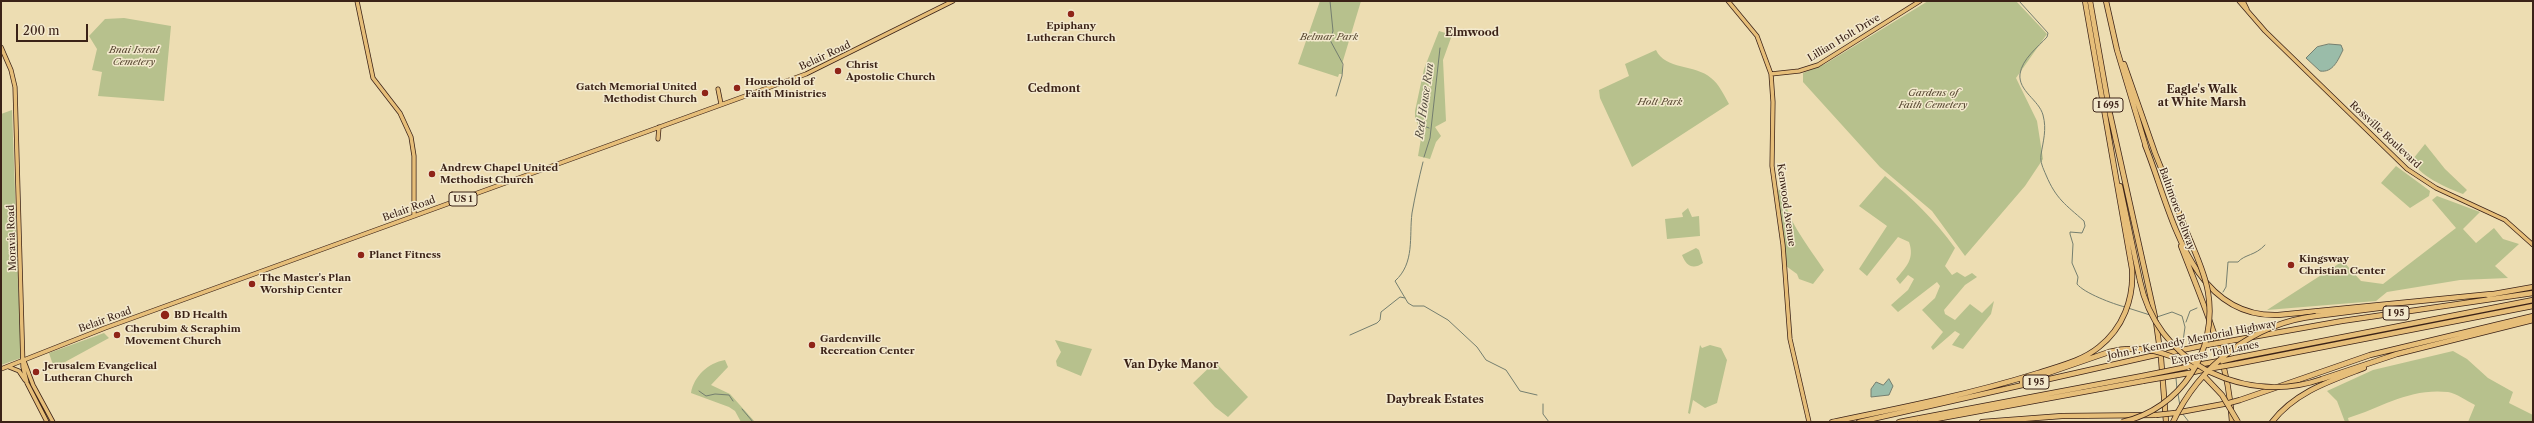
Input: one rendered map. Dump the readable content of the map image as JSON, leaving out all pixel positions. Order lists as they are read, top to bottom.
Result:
{
  "streets": {
    "highway": [
      "I 695",
      "Baltimore Beltway",
      "I 95",
      "John F. Kennedy Memorial Highway",
      "Express Toll Lanes"
    ],
    "main road": [
      "Lillian Holt Drive",
      "Belair Road",
      "Rossville Boulevard",
      "US 1",
      "Kenwood Avenue",
      "Moravia Road"
    ]
  },
  "crossings": [
    ["Lillian Holt Drive", "Kenwood Avenue"],
    ["Belair Road", "Moravia Road"]
  ],
  "districts": [
    "Elmwood",
    "Cedmont",
    "Eagle's Walk at White Marsh",
    "Van Dyke Manor",
    "Daybreak Estates"
  ],
  "water": ["Red House Run"],
  "parks": [
    "Belmar Park",
    "Bnai Isreal Cemetery",
    "Gardens of Faith Cemetery",
    "Holt Park"
  ],
  "places": [
    "Epiphany Lutheran Church",
    "Christ Apostolic Church",
    "Household of Faith Ministries",
    "Gatch Memorial United Methodist Church",
    "Andrew Chapel United Methodist Church",
    "Planet Fitness",
    "Kingsway Christian Center",
    "The Master's Plan Worship Center",
    "BD Health",
    "Cherubim & Seraphim Movement Church",
    "Gardenville Recreation Center",
    "Jerusalem Evangelical Lutheran Church"
  ],
  "scale_bar": "200 m"
}
